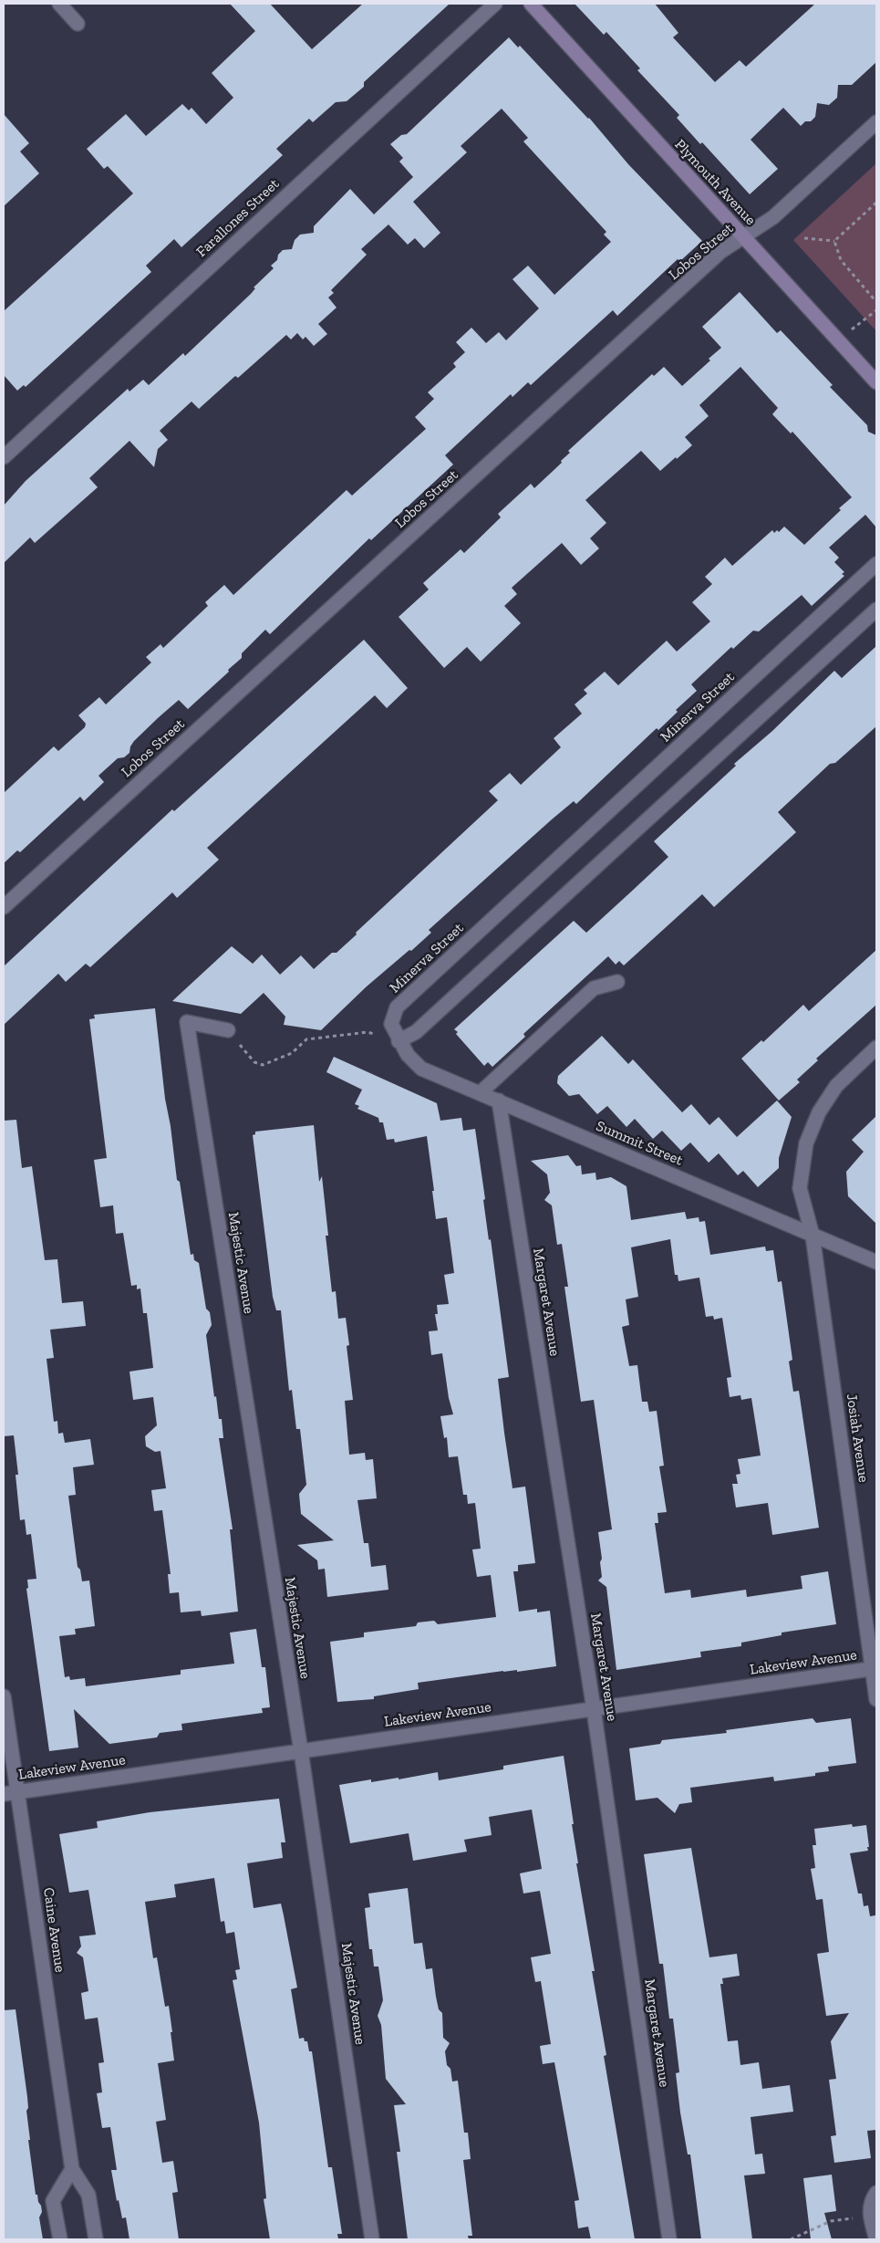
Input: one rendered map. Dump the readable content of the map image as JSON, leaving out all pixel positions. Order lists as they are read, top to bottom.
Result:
{
  "streets": {
    "street": [
      "Plymouth Avenue",
      "Farallones Street",
      "Lobos Street",
      "Minerva Street",
      "Summit Street",
      "Majestic Avenue",
      "Margaret Avenue",
      "Josiah Avenue",
      "Lakeview Avenue",
      "Caine Avenue"
    ]
  },
  "crossings": [
    ["Plymouth Avenue", "Lobos Street"],
    ["Minerva Street", "Summit Street"],
    ["Summit Street", "Margaret Avenue"],
    ["Summit Street", "Josiah Avenue"],
    ["Majestic Avenue", "Lakeview Avenue"],
    ["Margaret Avenue", "Lakeview Avenue"],
    ["Josiah Avenue", "Lakeview Avenue"],
    ["Lakeview Avenue", "Caine Avenue"]
  ]
}
